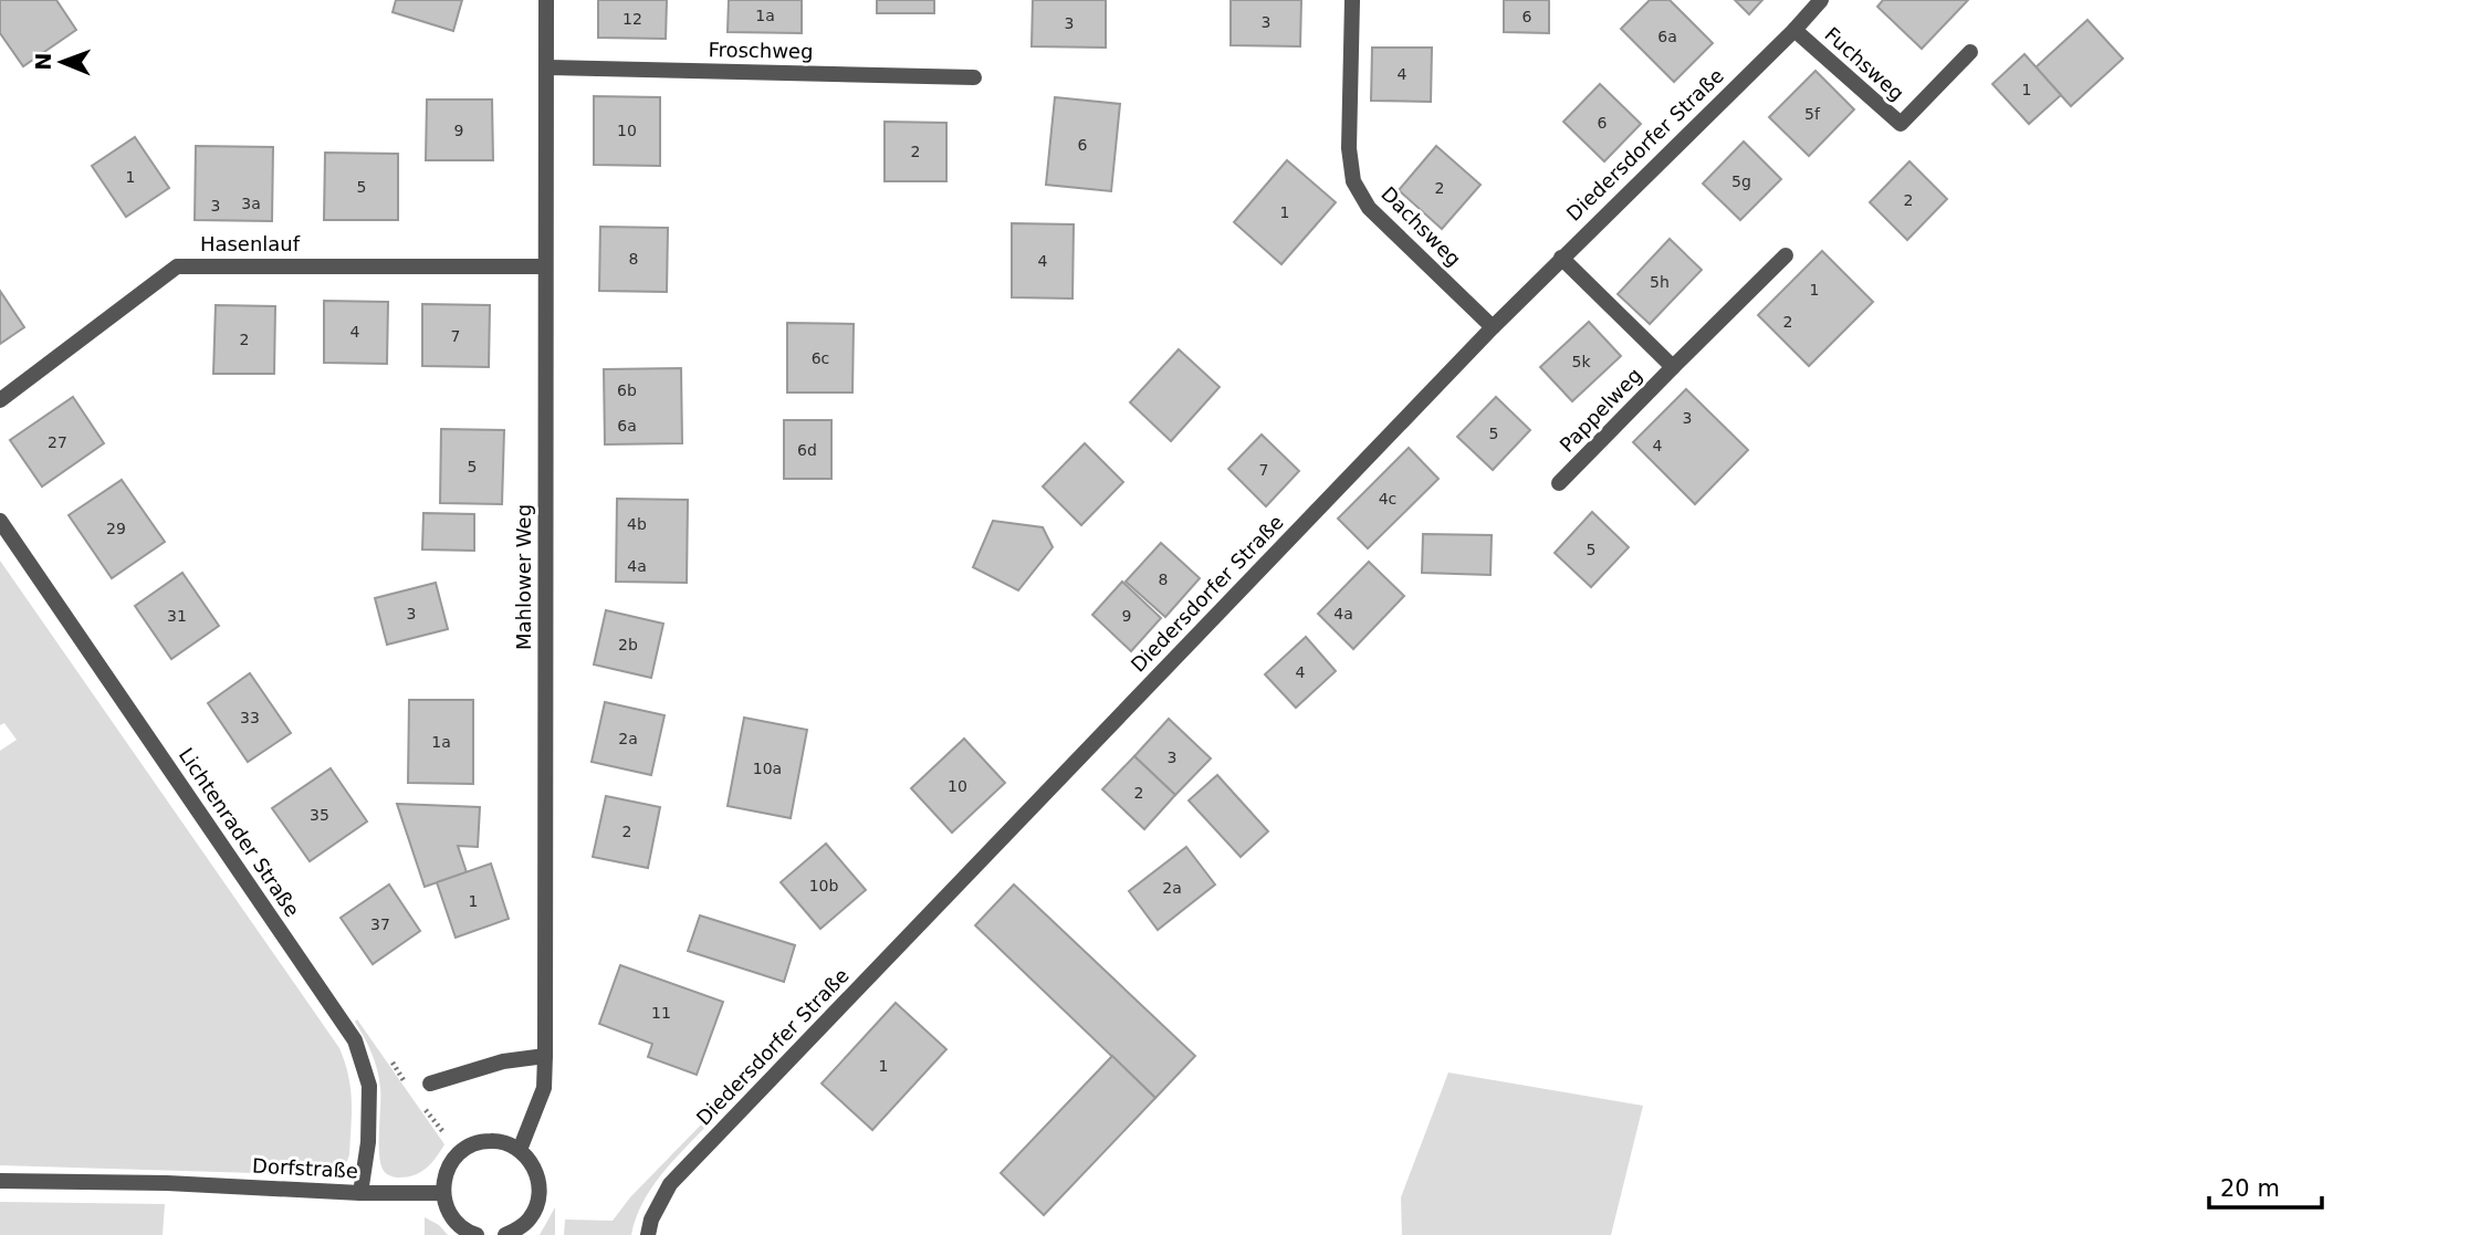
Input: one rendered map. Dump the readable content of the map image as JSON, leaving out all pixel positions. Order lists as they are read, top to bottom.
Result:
{
  "streets": {
    "street": [
      "Froschweg",
      "Fuchsweg",
      "Diedersdorfer Straße",
      "Dachsweg",
      "Hasenlauf",
      "Pappelweg",
      "Mahlower Weg",
      "Lichtenrader Straße",
      "Dorfstraße"
    ]
  },
  "crossings": [
    ["Froschweg", "Mahlower Weg"],
    ["Fuchsweg", "Diedersdorfer Straße"],
    ["Diedersdorfer Straße", "Dachsweg"],
    ["Diedersdorfer Straße", "Pappelweg"],
    ["Hasenlauf", "Mahlower Weg"],
    ["Lichtenrader Straße", "Dorfstraße"]
  ],
  "house_numbers": [
    "1a",
    "6",
    "12",
    "3",
    "3",
    "6a",
    "4",
    "1",
    "5f",
    "6",
    "9",
    "10",
    "6",
    "2",
    "1",
    "5g",
    "5",
    "2",
    "2",
    "3a",
    "3",
    "1",
    "8",
    "4",
    "5h",
    "1",
    "2",
    "4",
    "7",
    "2",
    "6c",
    "5k",
    "6b",
    "3",
    "6a",
    "5",
    "27",
    "4",
    "6d",
    "5",
    "7",
    "4c",
    "4b",
    "29",
    "5",
    "4a",
    "8",
    "3",
    "4a",
    "31",
    "9",
    "2b",
    "4",
    "33",
    "2a",
    "1a",
    "3",
    "10a",
    "10",
    "2",
    "35",
    "2",
    "10b",
    "2a",
    "1",
    "37",
    "11",
    "1"
  ],
  "scale_bar": "20 m",
  "north": "left"
}
